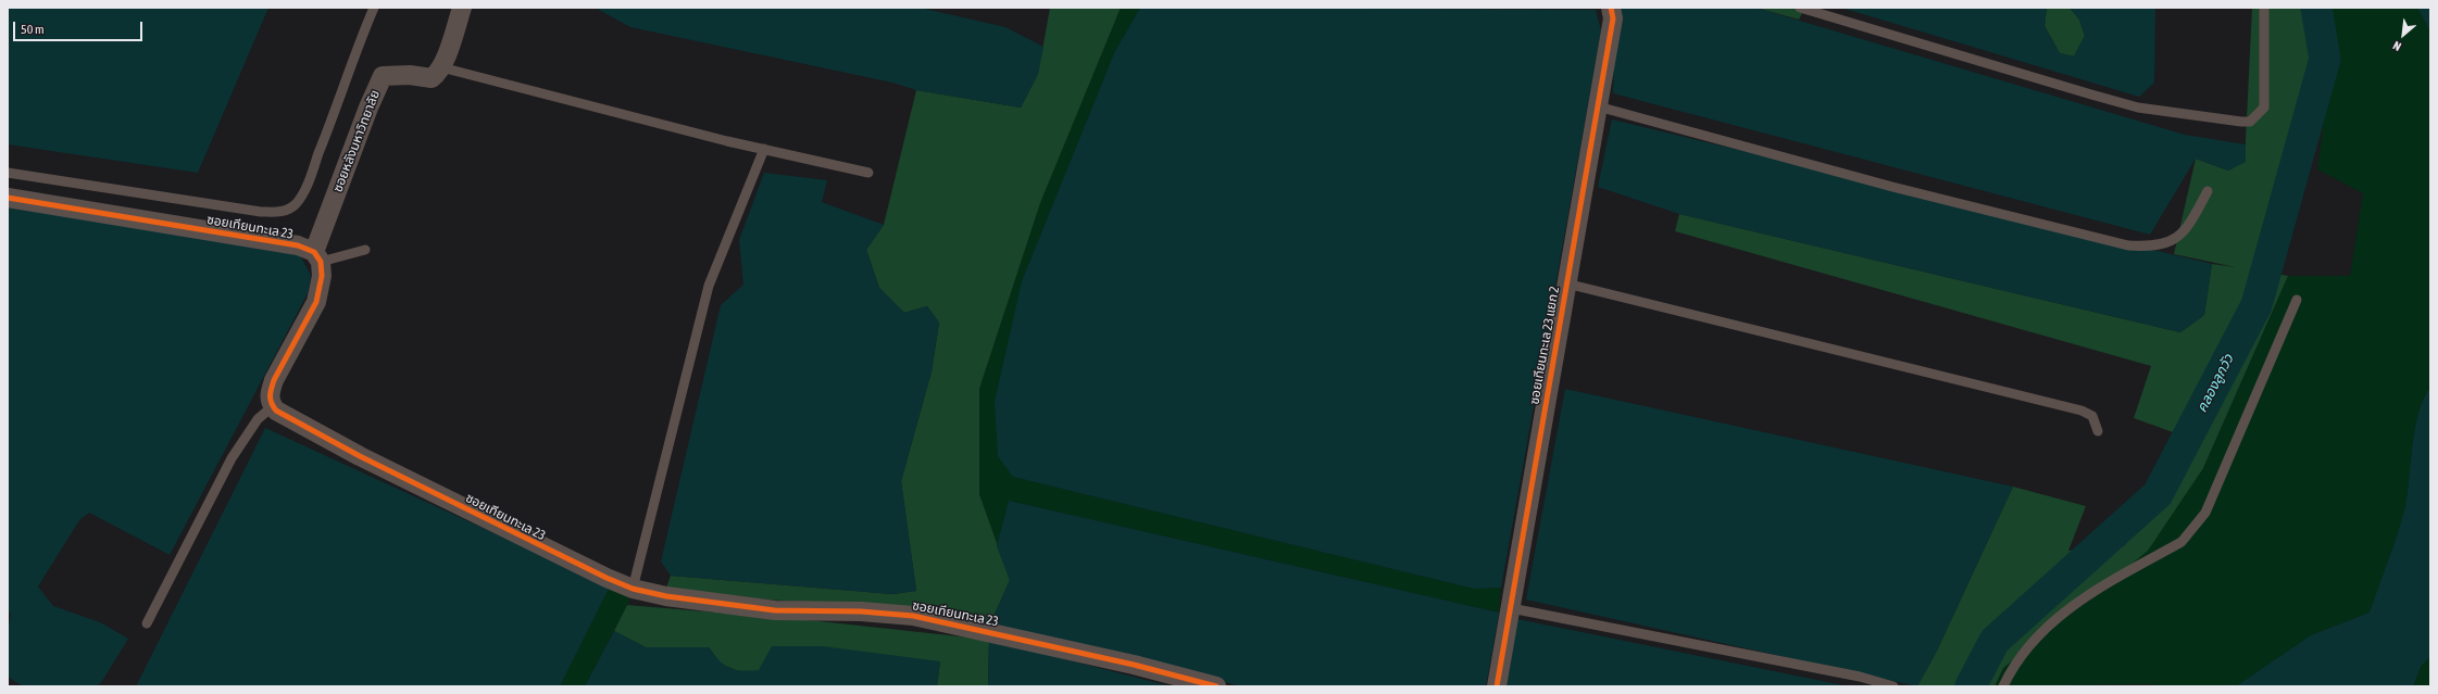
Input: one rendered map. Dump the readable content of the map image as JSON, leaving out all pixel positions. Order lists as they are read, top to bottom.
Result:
{
  "streets": {
    "street": ["ซอยหลังมหาวิทยาลัย", "ซอยเทียนทะเล 23", "ซอยเทียนทะเล 23 แยก 2"]
  },
  "crossings": [
    ["ซอยหลังมหาวิทยาลัย", "ซอยเทียนทะเล 23"]
  ],
  "water": ["คลองลูกวัว"],
  "scale_bar": "50 m",
  "north": "bottom left"
}
